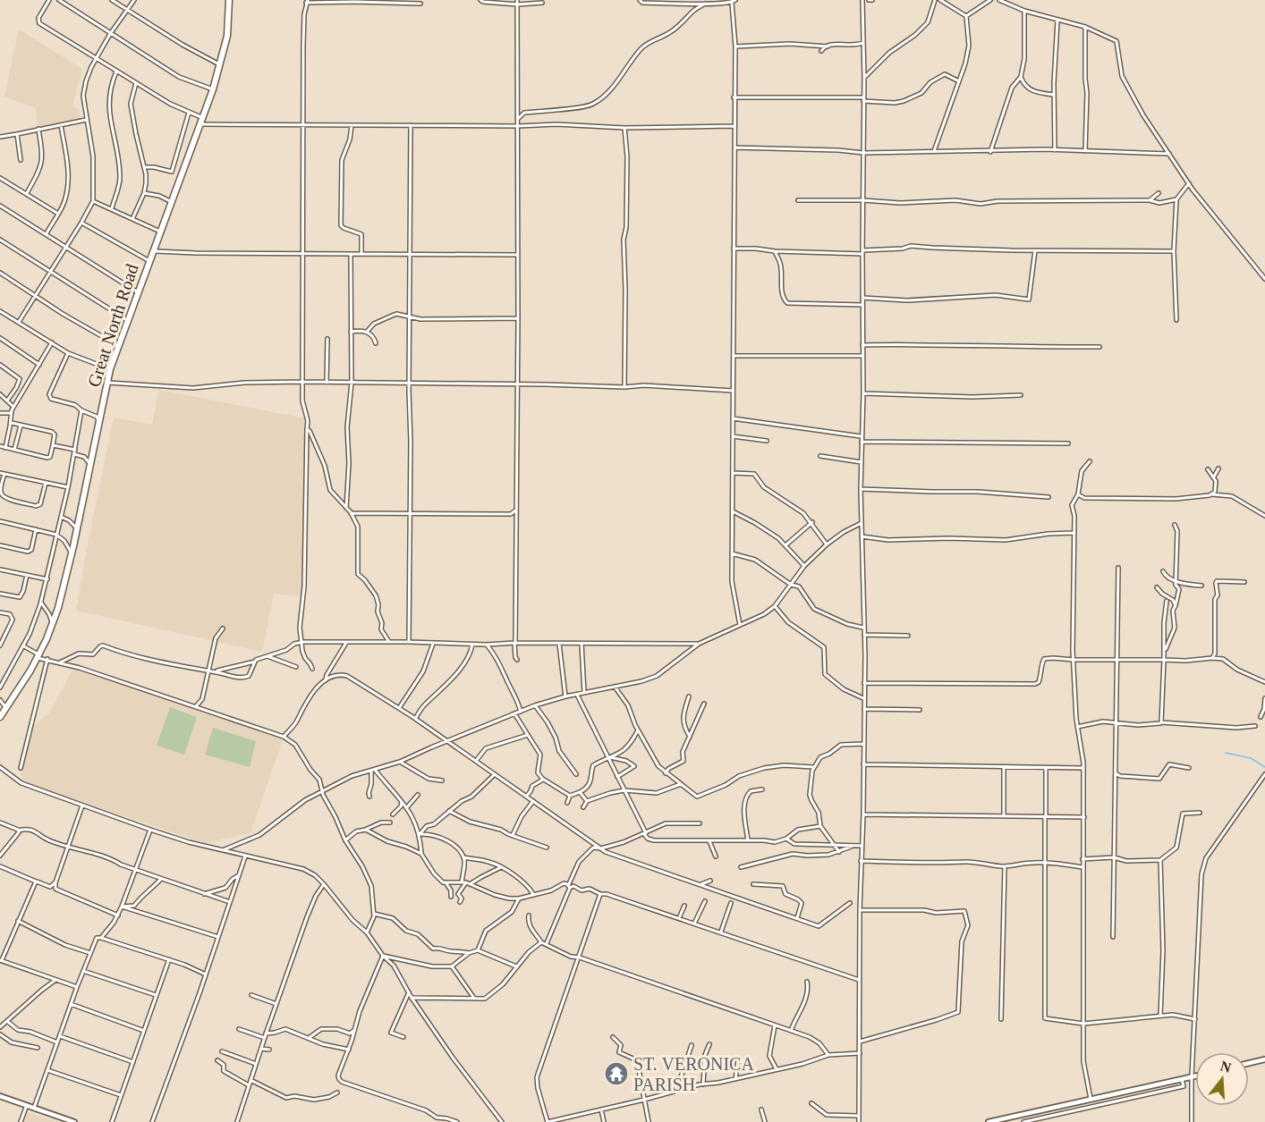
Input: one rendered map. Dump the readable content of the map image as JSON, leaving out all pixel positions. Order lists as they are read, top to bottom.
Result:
{
  "streets": {
    "highway": ["Great North Road"]
  },
  "places": {
    "temple": ["ST. VERONICA PARISH"]
  },
  "north": "top"
}
